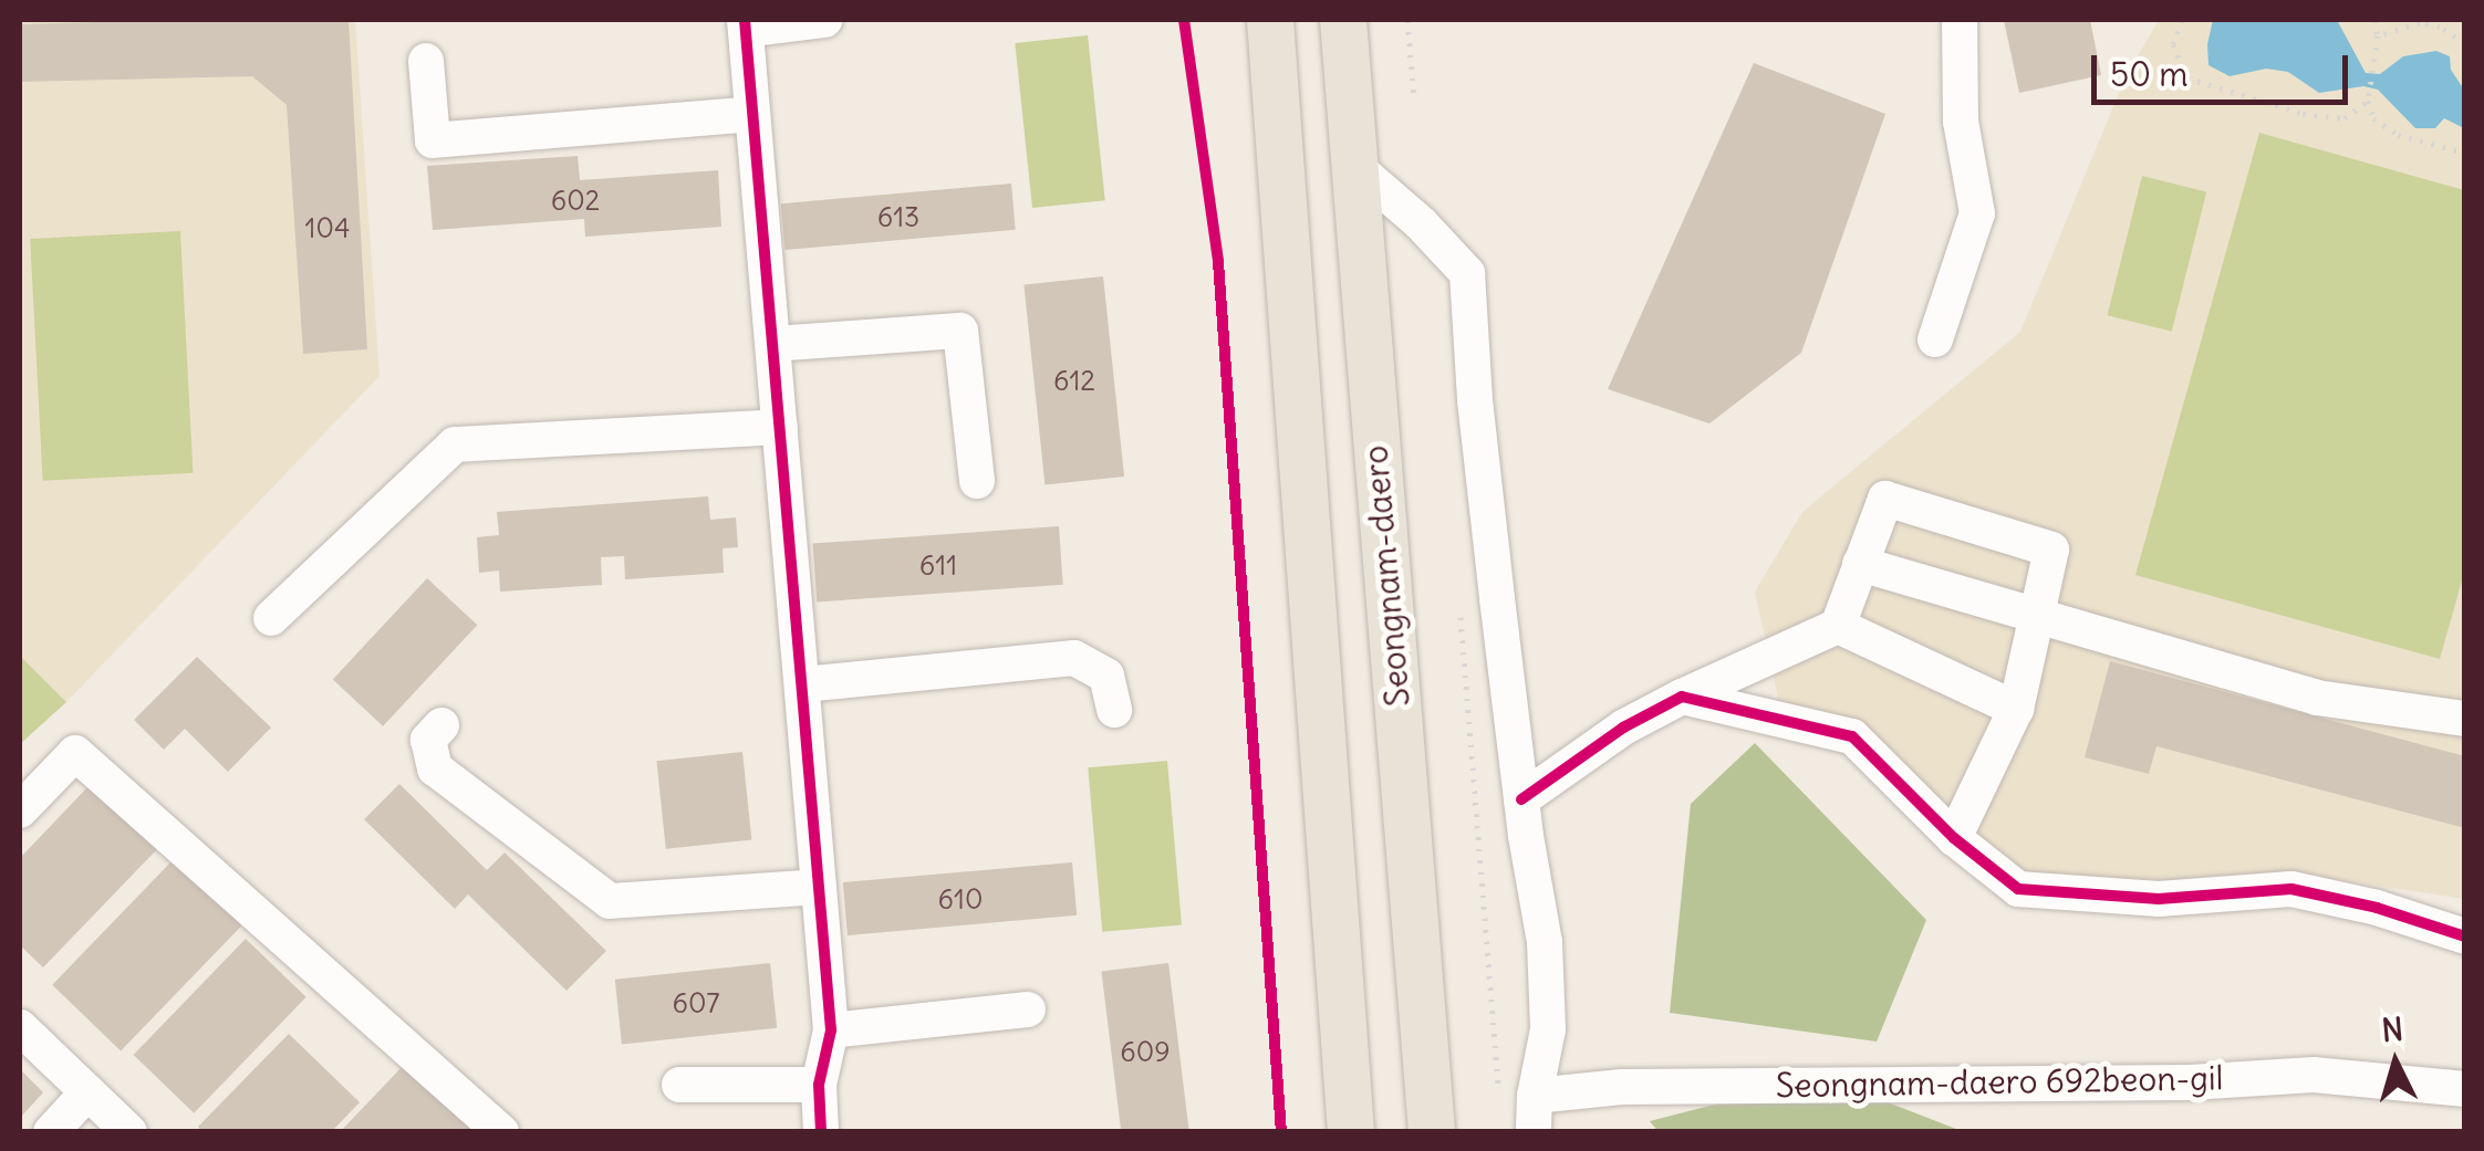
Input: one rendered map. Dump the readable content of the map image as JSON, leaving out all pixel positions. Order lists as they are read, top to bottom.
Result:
{
  "streets": {
    "main road": ["Seongnam-daero"],
    "street": ["Seongnam-daero 692beon-gil"]
  },
  "house_numbers": [
    "602",
    "613",
    "104",
    "612",
    "611",
    "610",
    "607",
    "609"
  ],
  "scale_bar": "50 m",
  "north": "top"
}
